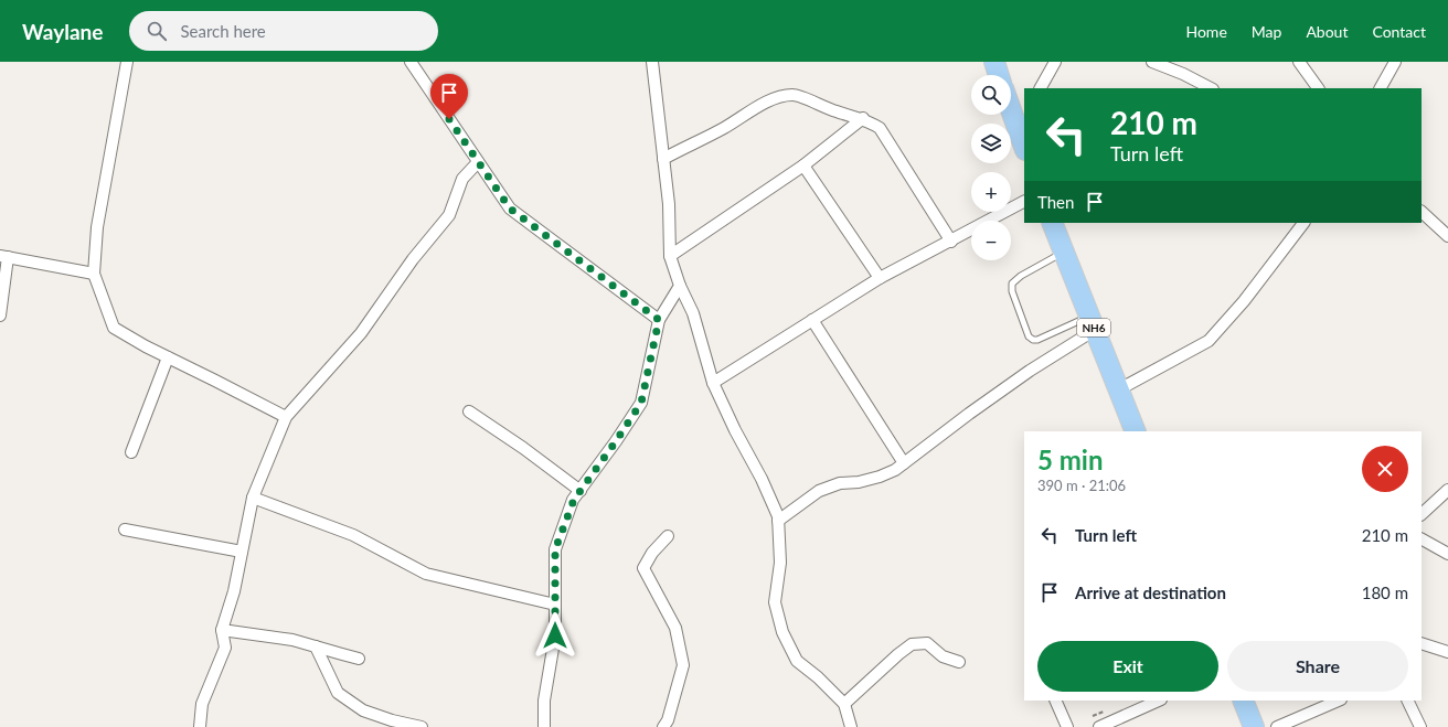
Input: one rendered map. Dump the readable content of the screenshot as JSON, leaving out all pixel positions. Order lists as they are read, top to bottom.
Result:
{
  "streets": {
    "highway": ["NH6"]
  },
  "page": {
    "header": "Waylane",
    "search": "Search here",
    "nav": [
      "Home",
      "Map",
      "About",
      "Contact"
    ],
    "map_buttons": ["+", "−"],
    "turn": ["210 m", "Turn left"],
    "then": "Then",
    "heading": ["5 min", "390 m · 21:06"],
    "list": [
      {
        "name": "Turn left",
        "value": "210 m"
      },
      {
        "name": "Arrive at destination",
        "value": "180 m"
      }
    ],
    "buttons": ["Exit", "Share"]
  }
}
